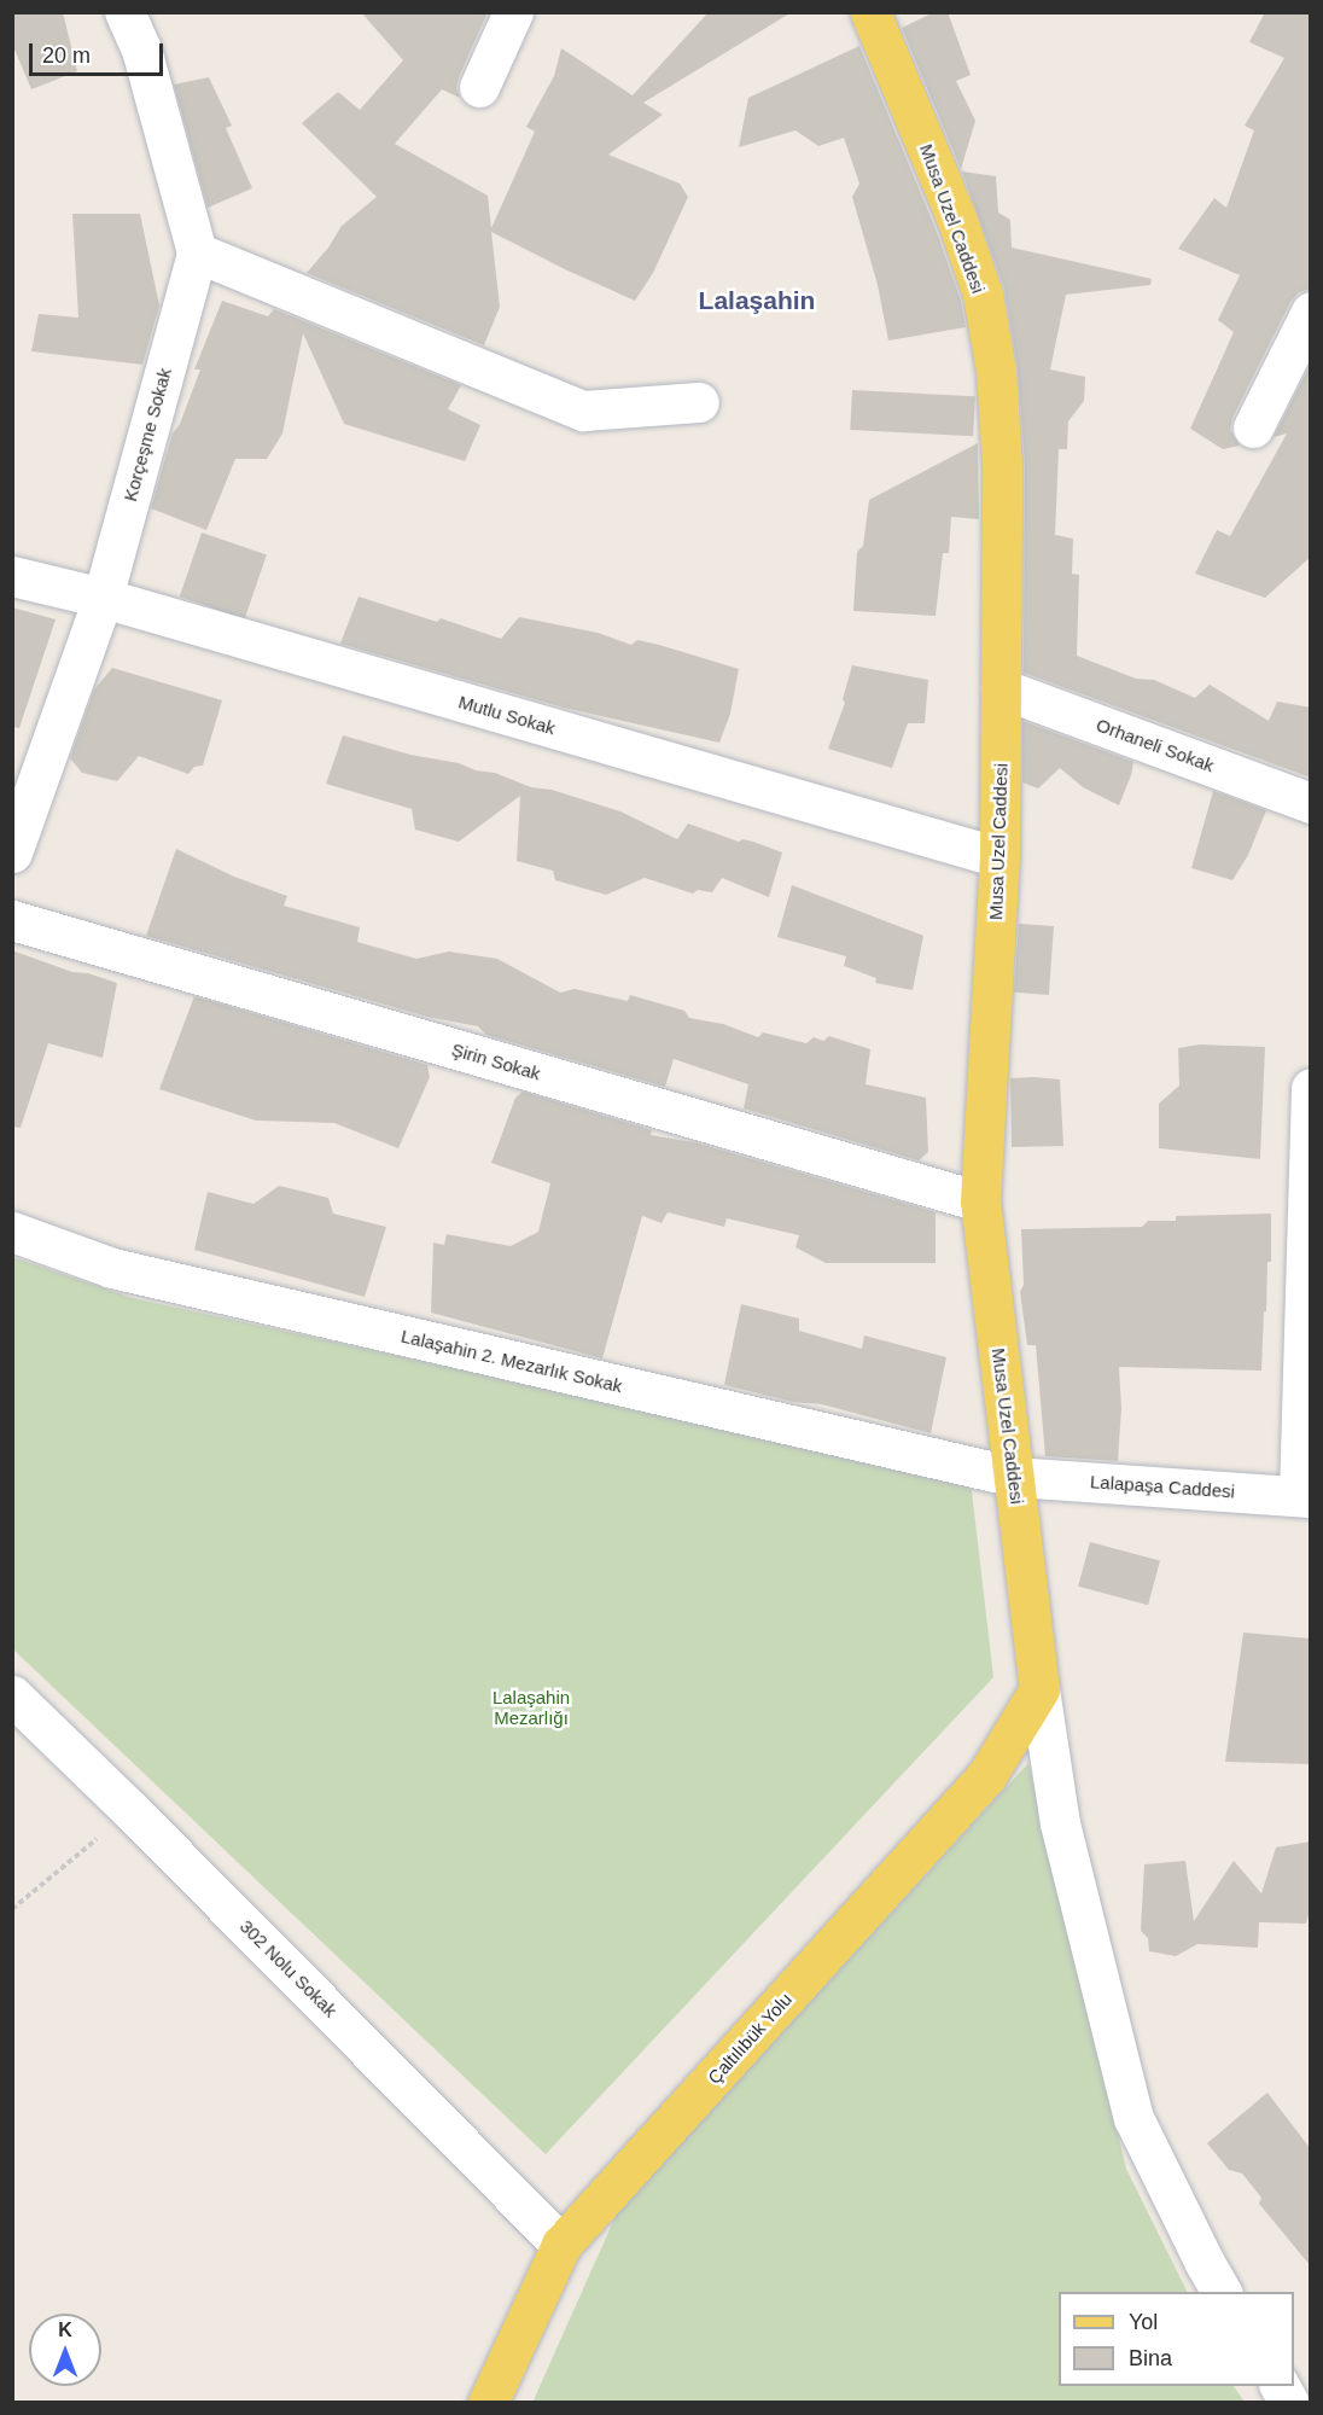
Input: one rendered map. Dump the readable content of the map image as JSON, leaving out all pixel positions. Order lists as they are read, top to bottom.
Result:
{
  "streets": {
    "main road": ["Musa Uzel Caddesi", "Çaltılıbük Yolu"],
    "street": [
      "Korçeşme Sokak",
      "Mutlu Sokak",
      "Orhaneli Sokak",
      "Şirin Sokak",
      "Lalaşahin 2. Mezarlık Sokak",
      "Lalapaşa Caddesi",
      "302 Nolu Sokak"
    ]
  },
  "crossings": [
    ["Musa Uzel Caddesi", "Mutlu Sokak"],
    ["Musa Uzel Caddesi", "Orhaneli Sokak"],
    ["Musa Uzel Caddesi", "Şirin Sokak"],
    ["Musa Uzel Caddesi", "Lalaşahin 2. Mezarlık Sokak"],
    ["Musa Uzel Caddesi", "Lalapaşa Caddesi"],
    ["Musa Uzel Caddesi", "Çaltılıbük Yolu"],
    ["Korçeşme Sokak", "Mutlu Sokak"],
    ["Lalaşahin 2. Mezarlık Sokak", "Lalapaşa Caddesi"],
    ["302 Nolu Sokak", "Çaltılıbük Yolu"]
  ],
  "districts": ["Lalaşahin"],
  "parks": ["Lalaşahin Mezarlığı"],
  "legend": ["Yol", "Bina"],
  "scale_bar": "20 m",
  "north": "top"
}
